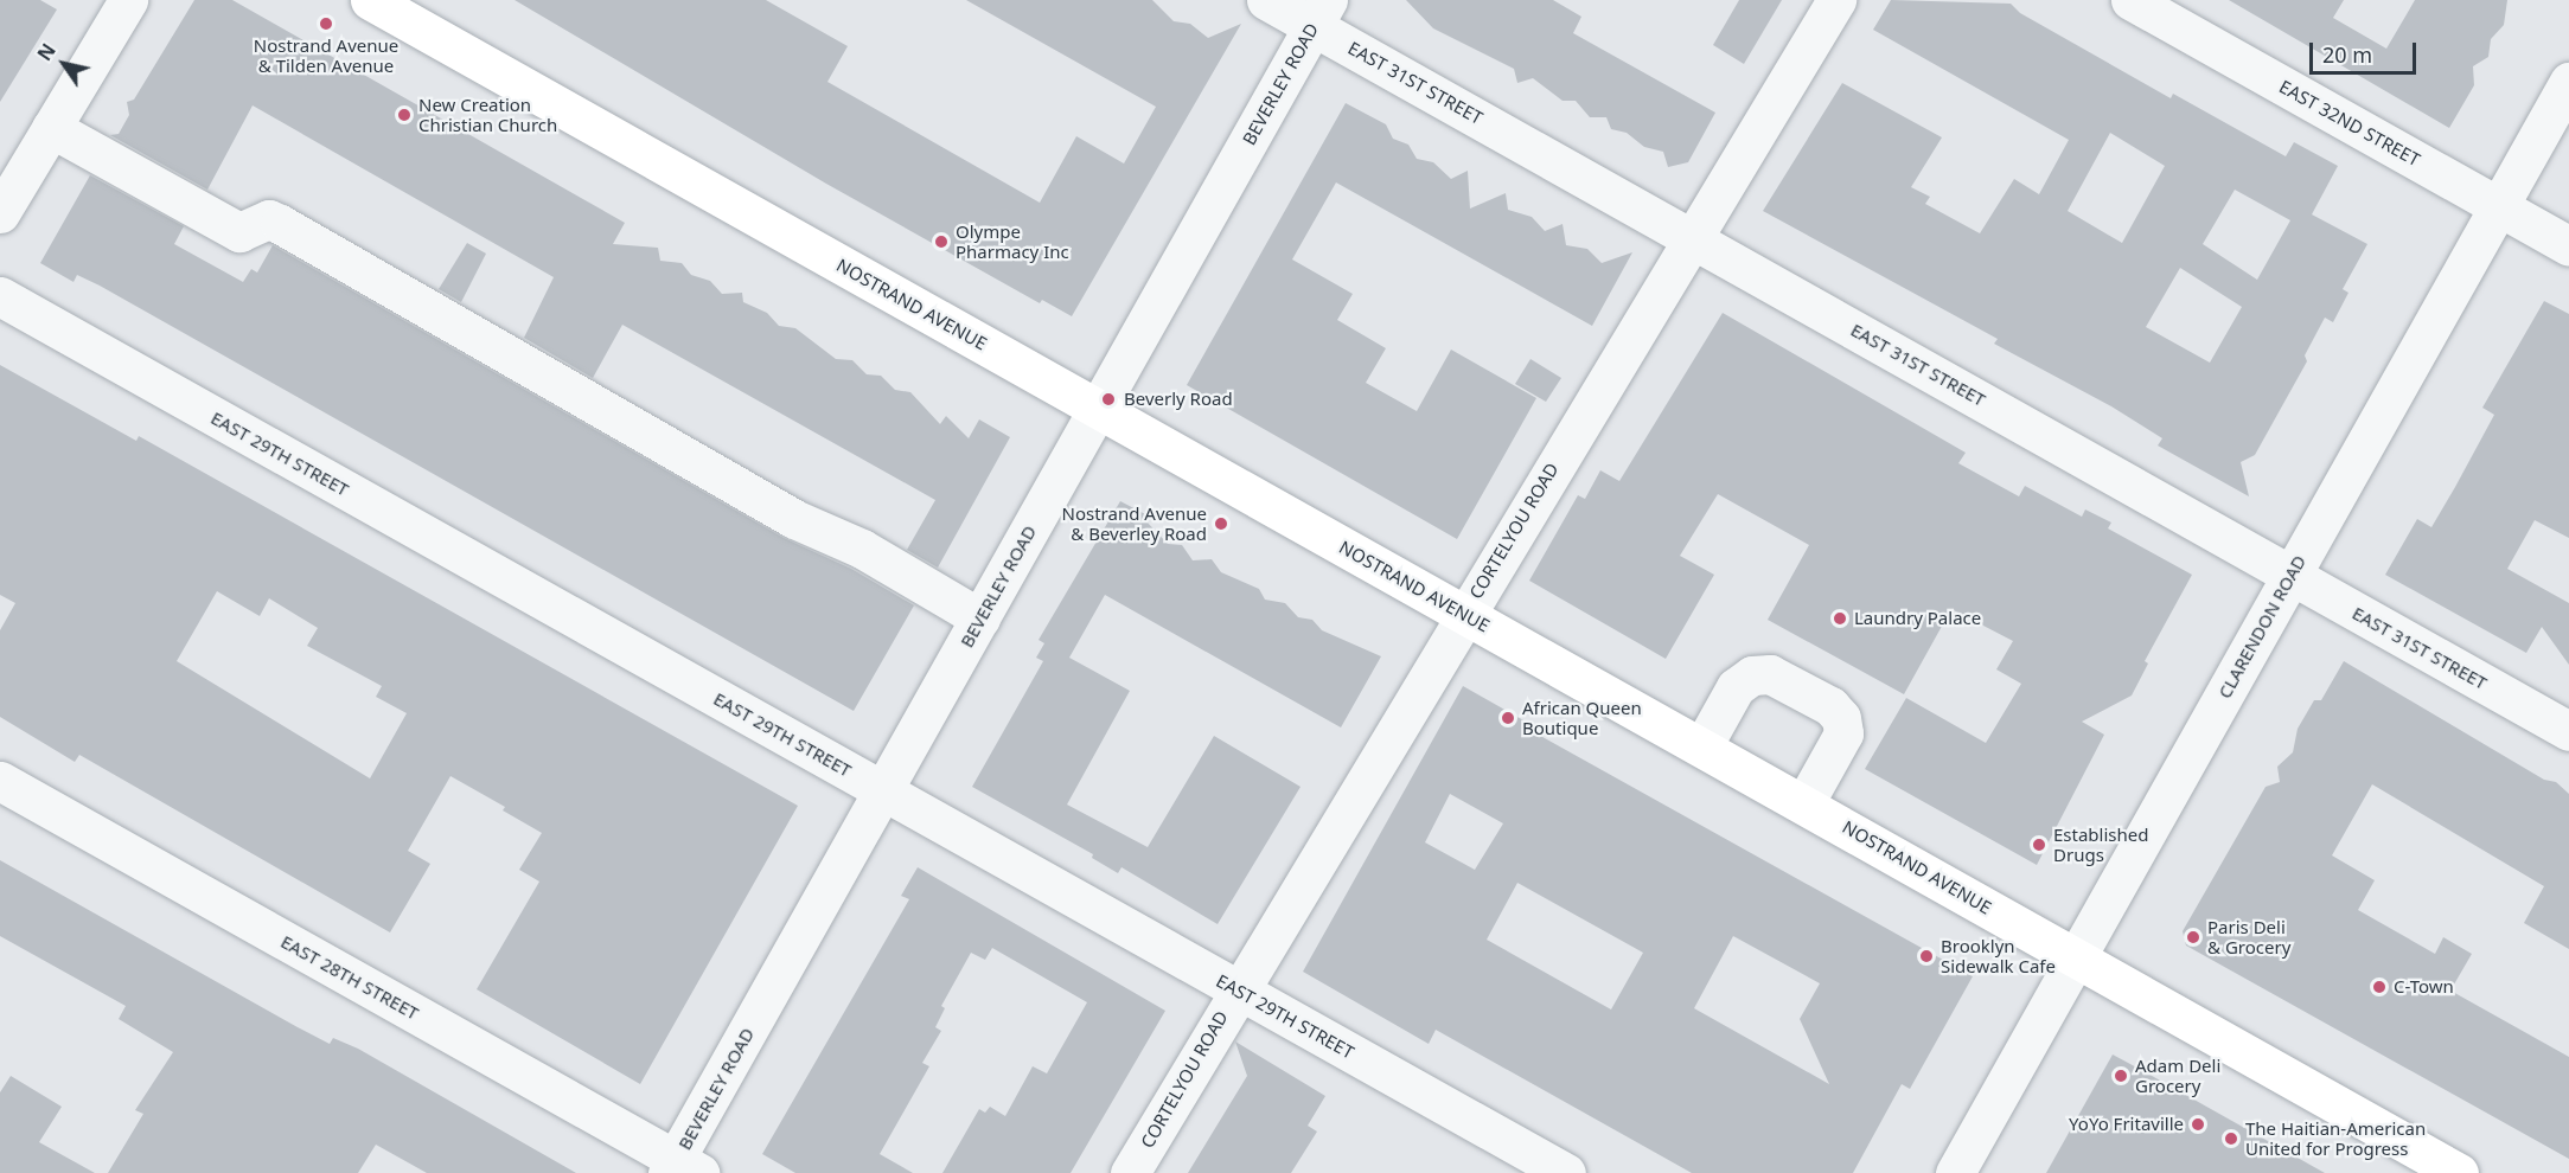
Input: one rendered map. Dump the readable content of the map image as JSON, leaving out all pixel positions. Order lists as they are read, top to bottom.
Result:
{
  "streets": {
    "main road": ["NOSTRAND AVENUE"],
    "street": [
      "EAST 31ST STREET",
      "BEVERLEY ROAD",
      "EAST 32ND STREET",
      "EAST 29TH STREET",
      "CORTELYOU ROAD",
      "CLARENDON ROAD",
      "EAST 28TH STREET"
    ]
  },
  "crossings": [
    ["EAST 31ST STREET", "BEVERLEY ROAD"],
    ["EAST 31ST STREET", "CORTELYOU ROAD"],
    ["EAST 31ST STREET", "CLARENDON ROAD"],
    ["BEVERLEY ROAD", "NOSTRAND AVENUE"],
    ["BEVERLEY ROAD", "EAST 29TH STREET"],
    ["BEVERLEY ROAD", "EAST 28TH STREET"],
    ["EAST 32ND STREET", "CLARENDON ROAD"],
    ["NOSTRAND AVENUE", "CORTELYOU ROAD"],
    ["NOSTRAND AVENUE", "CLARENDON ROAD"],
    ["EAST 29TH STREET", "CORTELYOU ROAD"]
  ],
  "places": [
    "Nostrand Avenue & Tilden Avenue",
    "New Creation Christian Church",
    "Olympe Pharmacy Inc",
    "Beverly Road",
    "Nostrand Avenue & Beverley Road",
    "Laundry Palace",
    "African Queen Boutique",
    "Established Drugs",
    "Paris Deli & Grocery",
    "Brooklyn Sidewalk Cafe",
    "C-Town",
    "Adam Deli Grocery",
    "YoYo Fritaville",
    "The Haitian-American United for Progress"
  ],
  "scale_bar": "20 m",
  "north": "top left"
}
